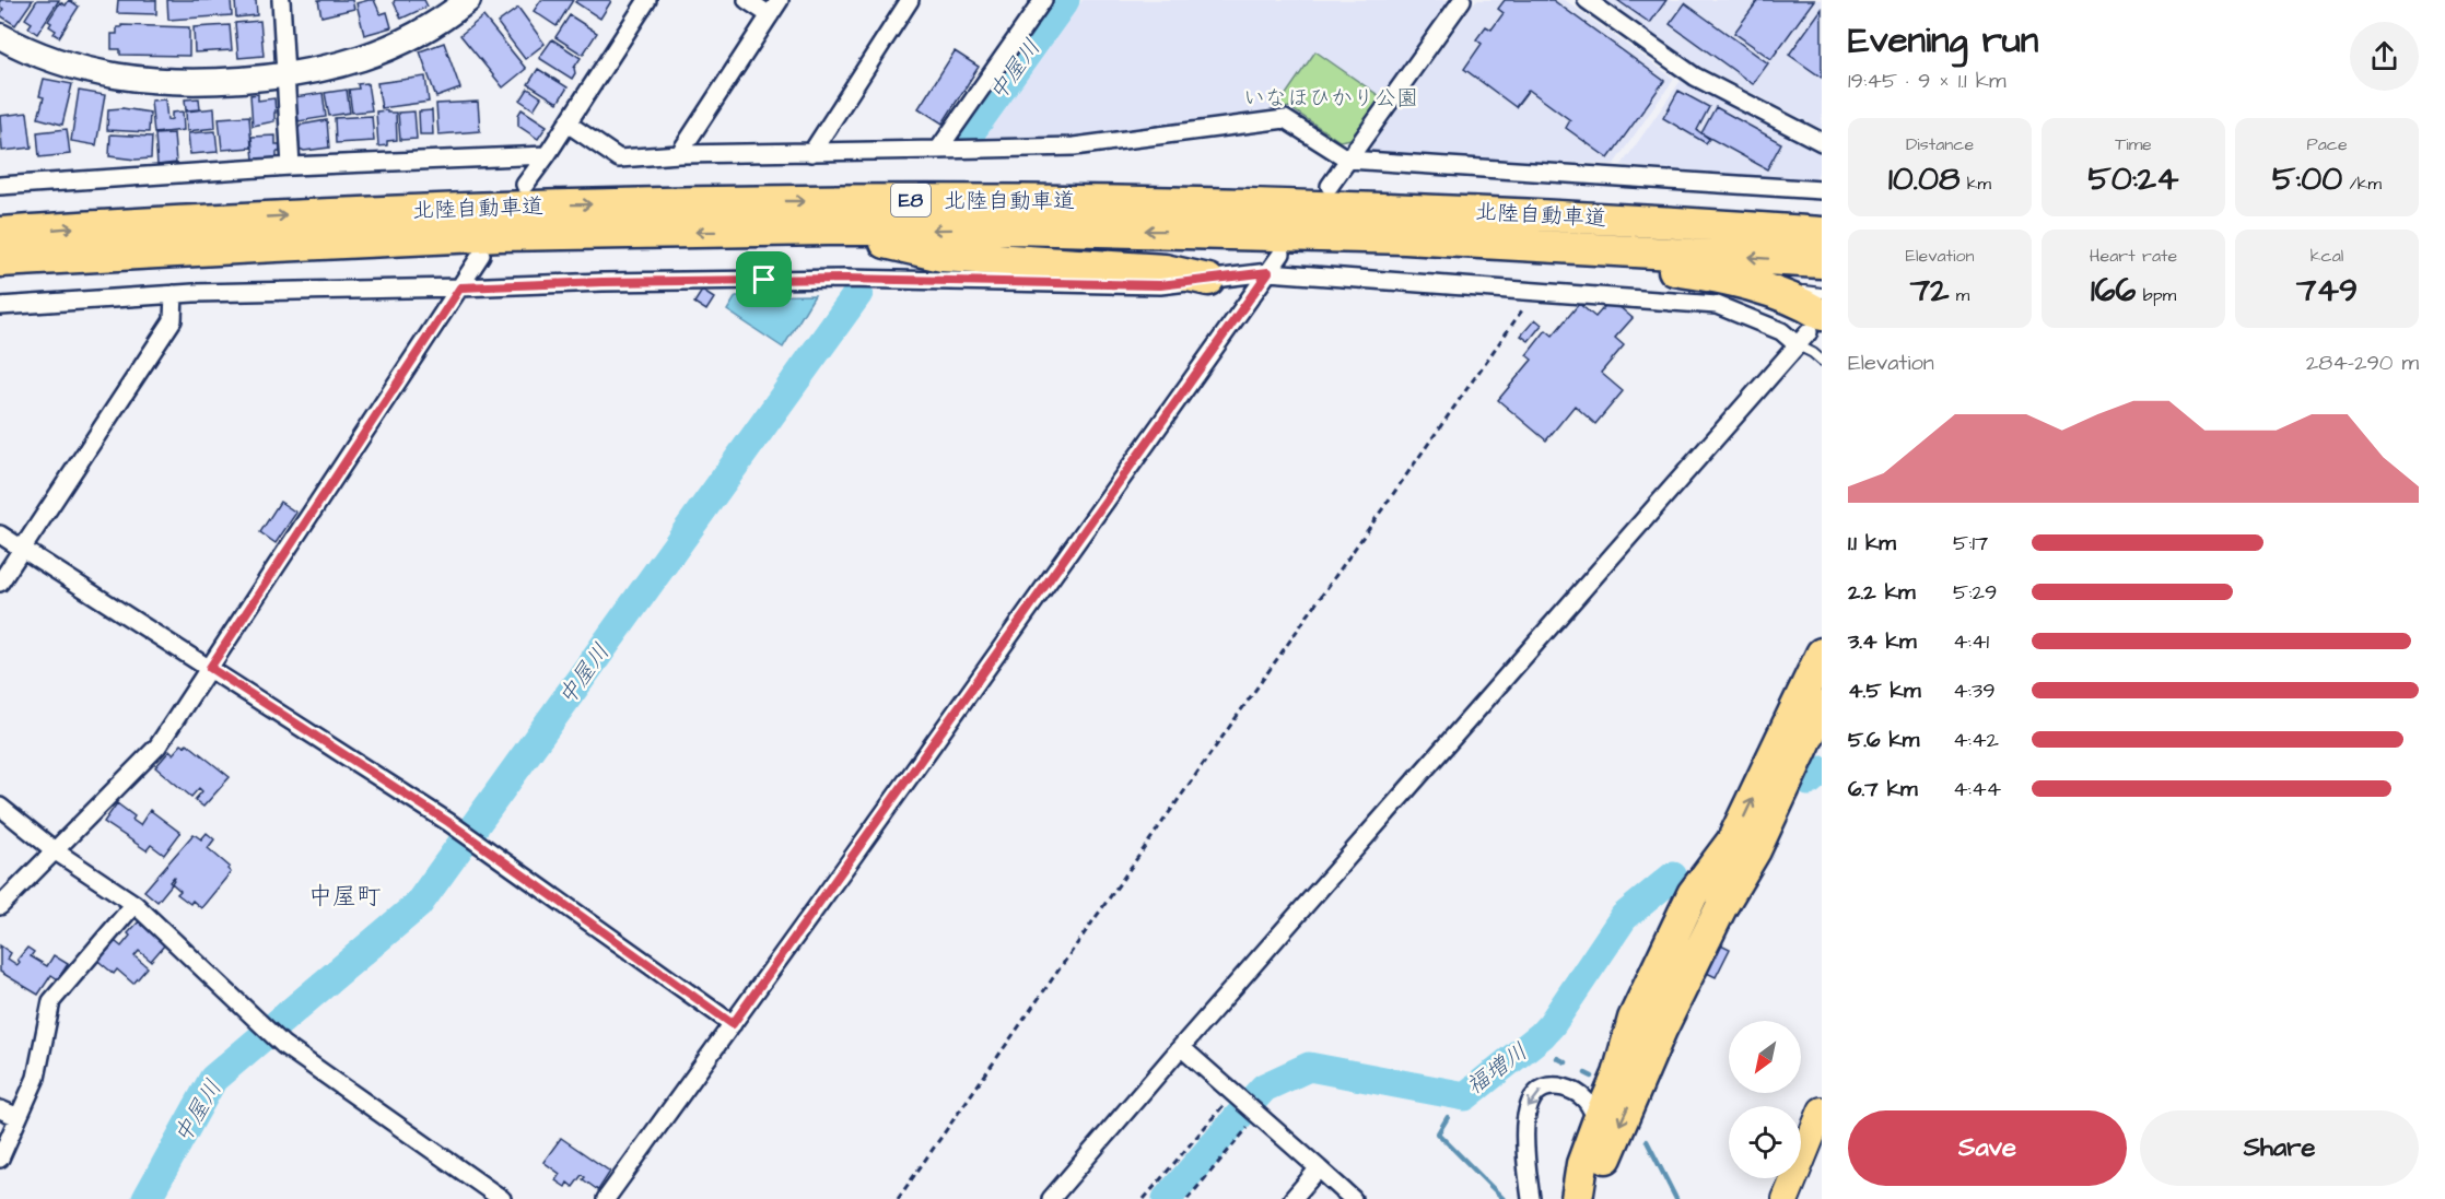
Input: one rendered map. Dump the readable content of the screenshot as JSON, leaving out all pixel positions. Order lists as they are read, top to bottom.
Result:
{
  "streets": {
    "highway": ["E8", "北陸自動車道"]
  },
  "districts": ["中屋町"],
  "water": ["中屋川", "福増川"],
  "parks": ["いなほひかり公園"],
  "north": "bottom left",
  "page": {
    "heading": ["Evening run", "19:45 · 9 × 1.1 km"],
    "stats": [
      ["Distance", "10.08 km"],
      ["Time", "50:24"],
      ["Pace", "5:00 /km"],
      ["Elevation", "72 m"],
      ["Heart rate", "166 bpm"],
      ["kcal", "749"]
    ],
    "chart": ["Elevation", "284–290 m"],
    "list": [
      {
        "name": "1.1 km",
        "note": "5:17"
      },
      {
        "name": "2.2 km",
        "note": "5:29"
      },
      {
        "name": "3.4 km",
        "note": "4:41"
      },
      {
        "name": "4.5 km",
        "note": "4:39"
      },
      {
        "name": "5.6 km",
        "note": "4:42"
      },
      {
        "name": "6.7 km",
        "note": "4:44"
      }
    ],
    "buttons": ["Save", "Share"]
  }
}
